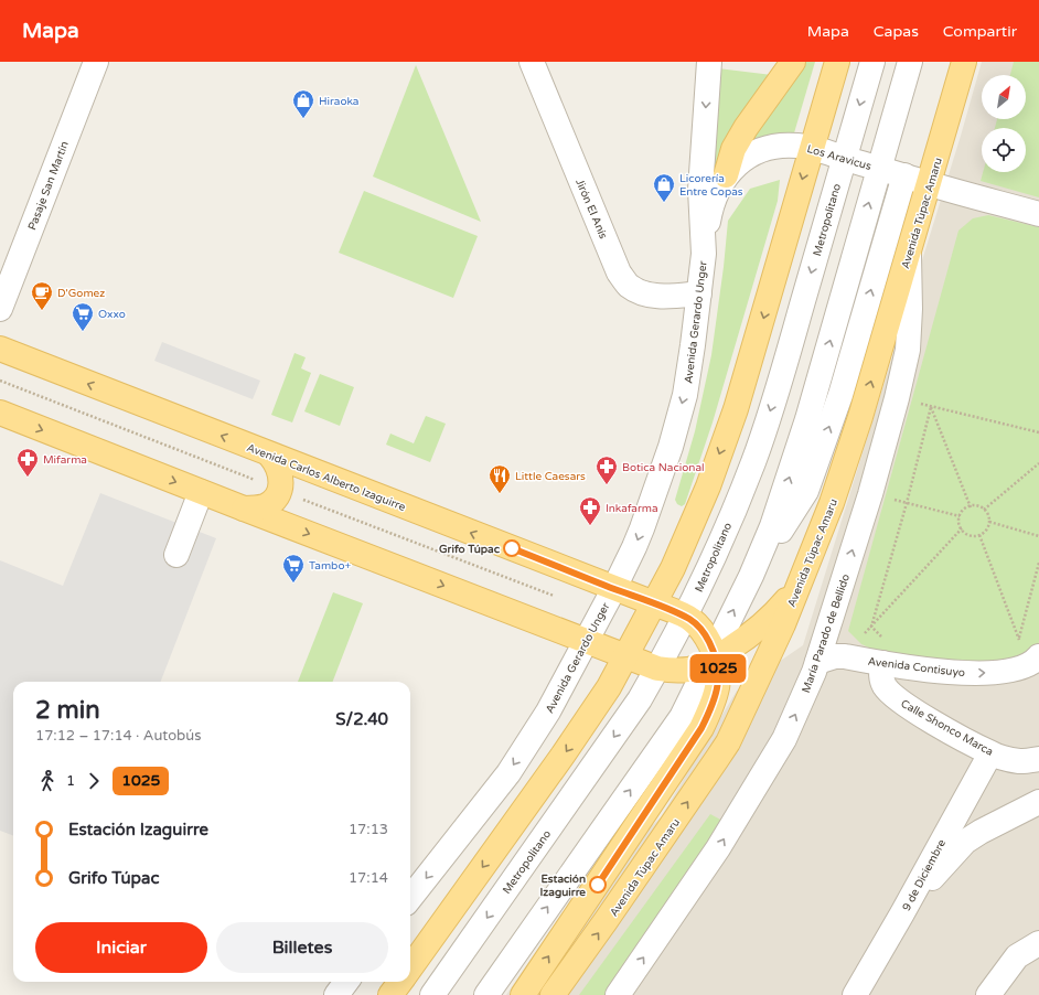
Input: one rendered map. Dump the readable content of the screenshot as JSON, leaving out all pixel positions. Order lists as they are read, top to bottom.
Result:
{
  "streets": {
    "main road": ["Avenida Túpac Amaru", "Avenida Carlos Alberto Izaguirre"],
    "street": [
      "Los Aravicus",
      "Pasaje San Martín",
      "Jirón El Anís",
      "Metropolitano",
      "Avenida Gerardo Unger",
      "María Parado de Bellido",
      "Avenida Contisuyo",
      "Calle Shonco Marca",
      "9 de Diciembre"
    ]
  },
  "crossings": [
    ["Los Aravicus", "Avenida Túpac Amaru"],
    ["Los Aravicus", "Metropolitano"],
    ["Los Aravicus", "Avenida Gerardo Unger"],
    ["Jirón El Anís", "Avenida Gerardo Unger"],
    ["Avenida Túpac Amaru", "María Parado de Bellido"],
    ["Metropolitano", "Avenida Carlos Alberto Izaguirre"],
    ["Avenida Gerardo Unger", "Avenida Carlos Alberto Izaguirre"],
    ["María Parado de Bellido", "Avenida Contisuyo"],
    ["Avenida Contisuyo", "Calle Shonco Marca"],
    ["Calle Shonco Marca", "9 de Diciembre"]
  ],
  "one_way": ["Avenida Contisuyo"],
  "places": {
    "shop": ["Hiraoka", "Licorería Entre Copas"],
    "cafe": ["D'Gomez"],
    "supermarket": ["Oxxo", "Tambo+"],
    "pharmacy": ["Mifarma", "Botica Nacional", "Inkafarma"],
    "restaurant": ["Little Caesars"],
    "other": ["Grifo Túpac", "Estación Izaguirre"]
  },
  "lines": ["bus line 1025"],
  "north": "top right",
  "page": {
    "header": "Mapa",
    "nav": ["Mapa", "Capas", "Compartir"],
    "on_map": "1025",
    "heading": ["2 min", "17:12 – 17:14 · Autobús", "S/2.40"],
    "legs": ["1", "1025"],
    "list": [
      {
        "name": "Estación Izaguirre",
        "value": "17:13"
      },
      {
        "name": "Grifo Túpac",
        "value": "17:14"
      }
    ],
    "buttons": ["Iniciar", "Billetes"]
  }
}
